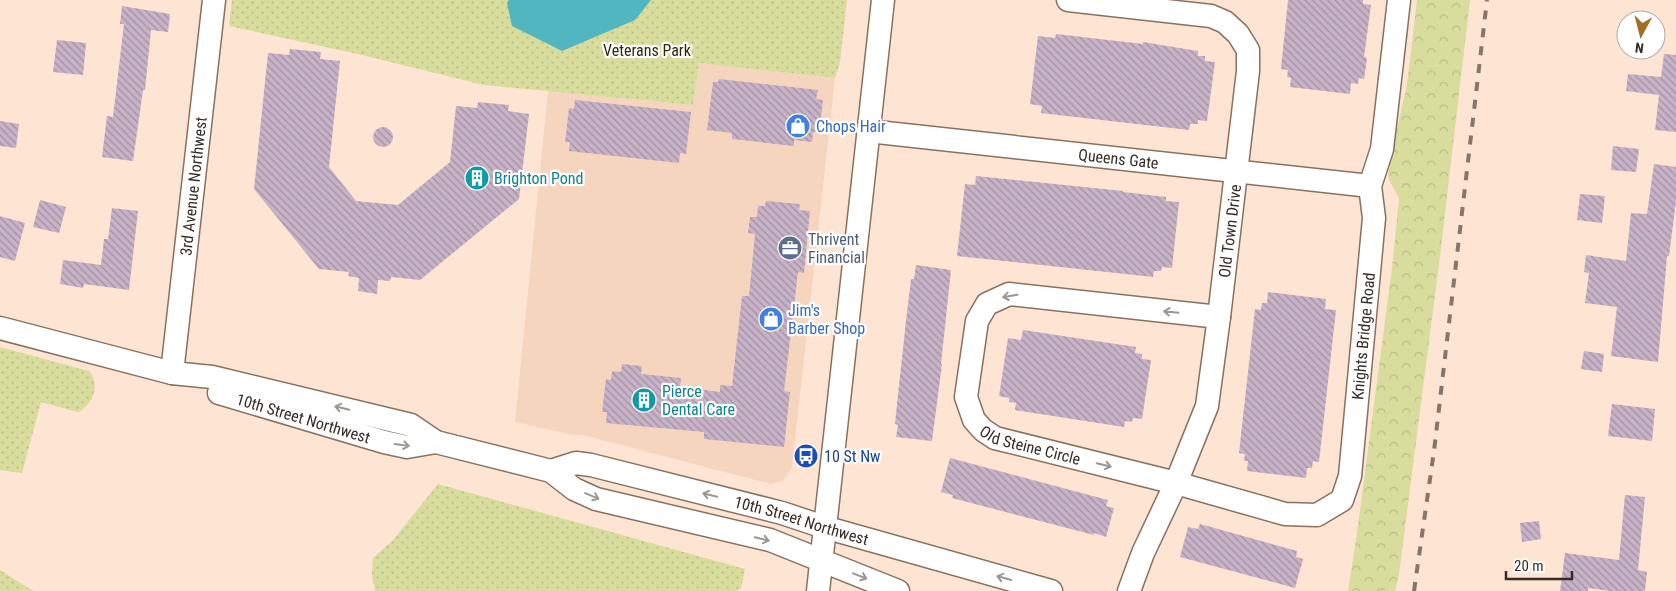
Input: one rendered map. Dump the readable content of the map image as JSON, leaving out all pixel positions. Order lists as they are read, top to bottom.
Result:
{
  "streets": {
    "street": [
      "Queens Gate",
      "3rd Avenue Northwest",
      "Old Town Drive",
      "Knights Bridge Road",
      "10th Street Northwest",
      "Old Steine Circle"
    ]
  },
  "crossings": [
    ["Queens Gate", "Old Town Drive"],
    ["Queens Gate", "Knights Bridge Road"],
    ["3rd Avenue Northwest", "10th Street Northwest"],
    ["Old Town Drive", "Knights Bridge Road"],
    ["Old Town Drive", "Old Steine Circle"],
    ["Knights Bridge Road", "Old Steine Circle"]
  ],
  "parks": ["Veterans Park"],
  "places": {
    "shop": ["Chops Hair", "Jim's Barber Shop"],
    "building": ["Brighton Pond", "Pierce Dental Care"],
    "office": ["Thrivent Financial"],
    "bus stop": ["10 St Nw"]
  },
  "scale_bar": "20 m",
  "north": "bottom"
}
